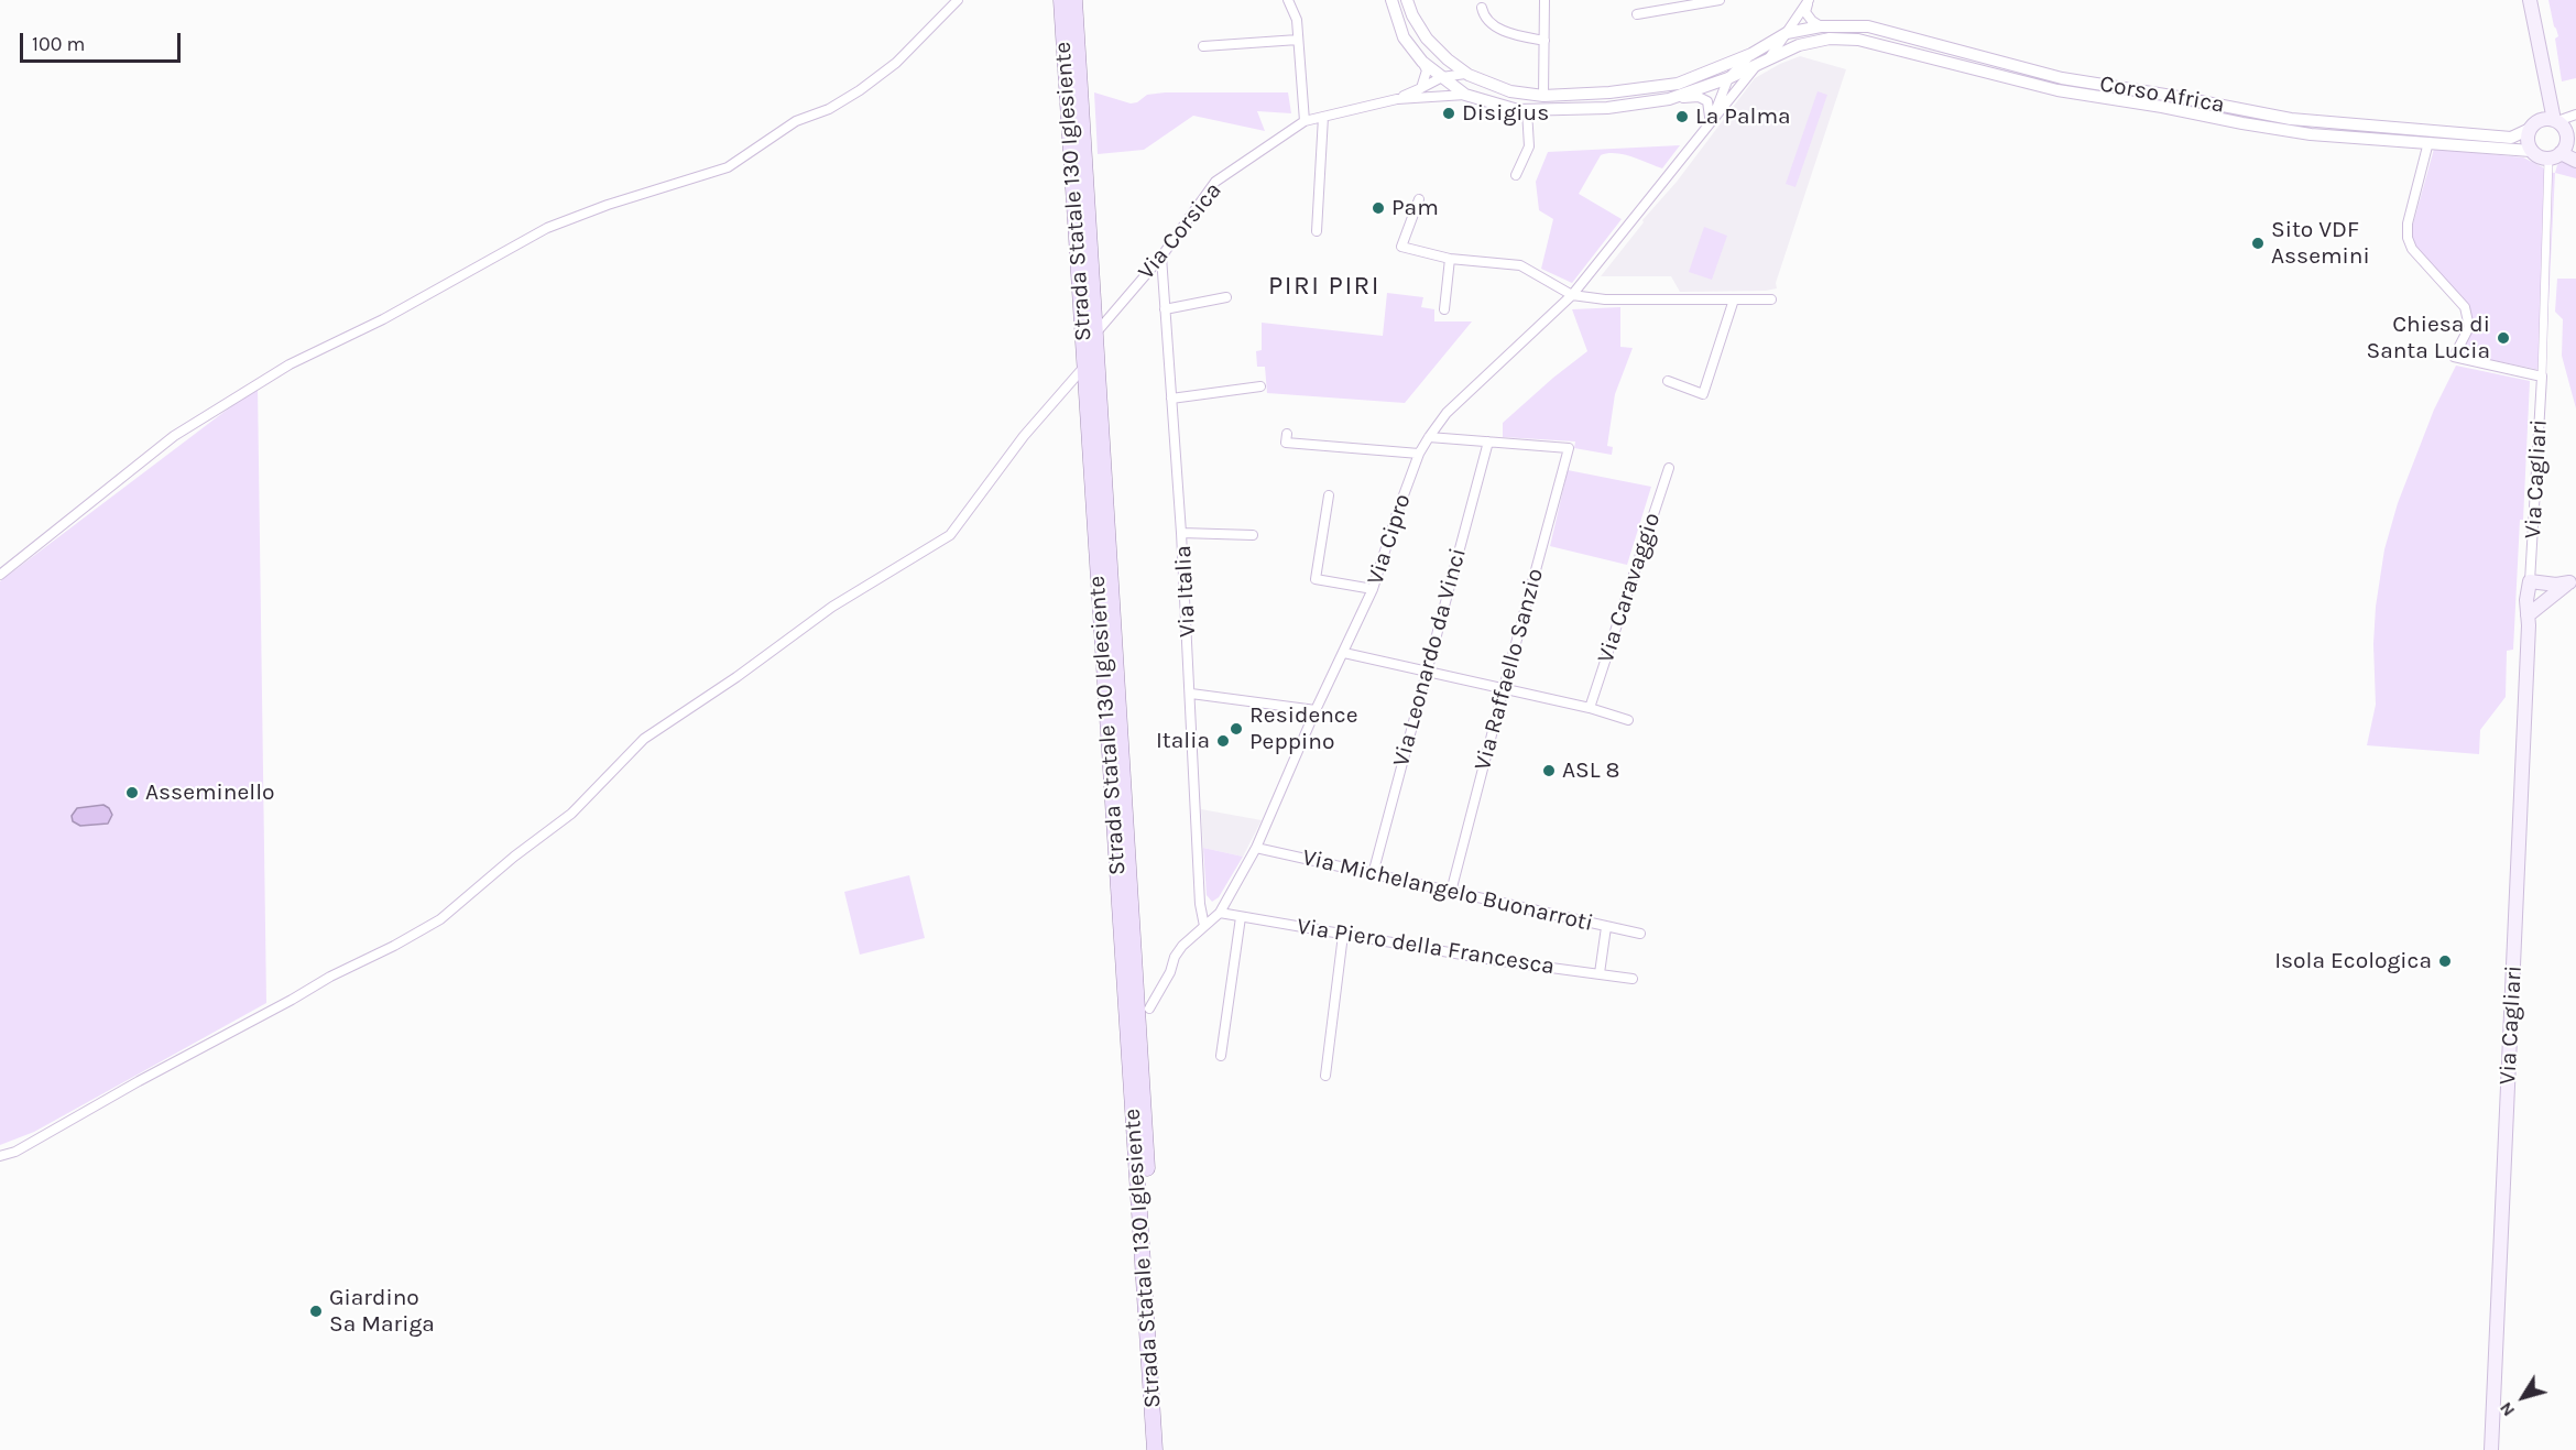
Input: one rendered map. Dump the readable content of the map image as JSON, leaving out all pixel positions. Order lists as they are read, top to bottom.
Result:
{
  "streets": {
    "main road": ["Strada Statale 130 Iglesiente", "Via Cagliari"],
    "street": [
      "Corso Africa",
      "Via Corsica",
      "Via Cipro",
      "Via Caravaggio",
      "Via Italia",
      "Via Leonardo da Vinci",
      "Via Raffaello Sanzio",
      "Via Michelangelo Buonarroti",
      "Via Piero della Francesca"
    ]
  },
  "crossings": [
    ["Corso Africa", "Via Corsica"],
    ["Corso Africa", "Via Cipro"],
    ["Strada Statale 130 Iglesiente", "Via Corsica"],
    ["Via Corsica", "Via Italia"],
    ["Via Cipro", "Via Italia"],
    ["Via Cipro", "Via Michelangelo Buonarroti"],
    ["Via Cipro", "Via Piero della Francesca"],
    ["Via Leonardo da Vinci", "Via Raffaello Sanzio"],
    ["Via Leonardo da Vinci", "Via Michelangelo Buonarroti"],
    ["Via Raffaello Sanzio", "Via Michelangelo Buonarroti"]
  ],
  "districts": ["PIRI PIRI"],
  "places": [
    "Disigius",
    "La Palma",
    "Pam",
    "Sito VDF Assemini",
    "Chiesa di Santa Lucia",
    "Residence Peppino",
    "Italia",
    "ASL 8",
    "Asseminello",
    "Isola Ecologica",
    "Giardino Sa Mariga"
  ],
  "scale_bar": "100 m",
  "north": "bottom left"
}
